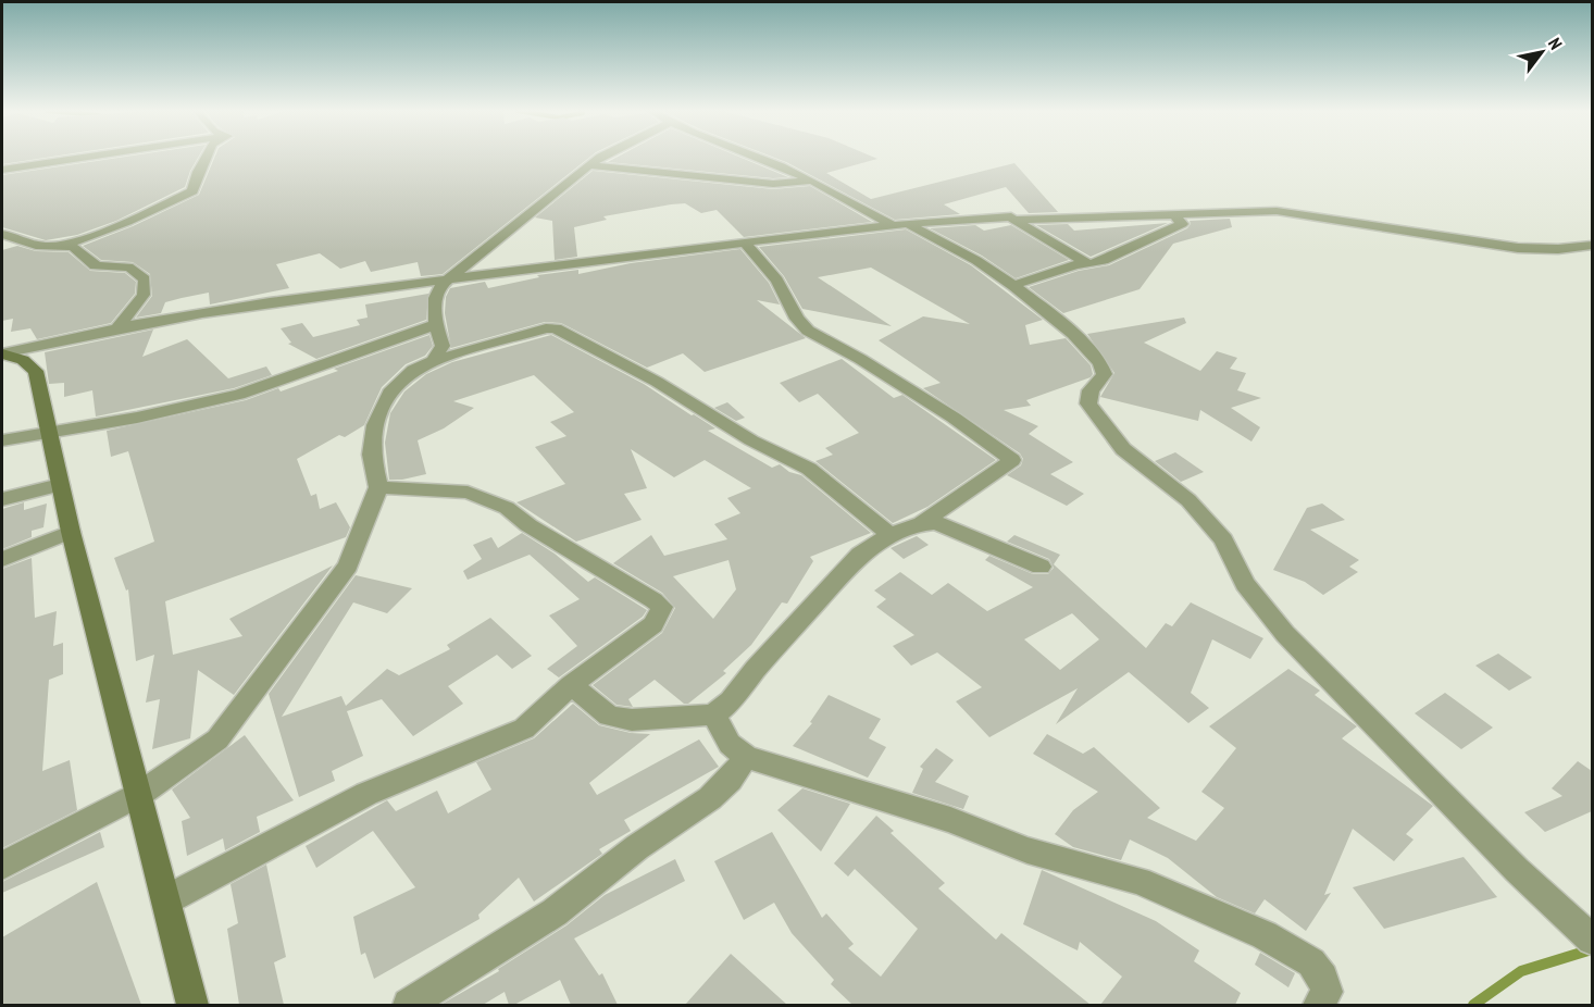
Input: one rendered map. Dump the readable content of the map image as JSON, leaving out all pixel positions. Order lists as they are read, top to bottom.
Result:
{
  "north": "top right"
}
